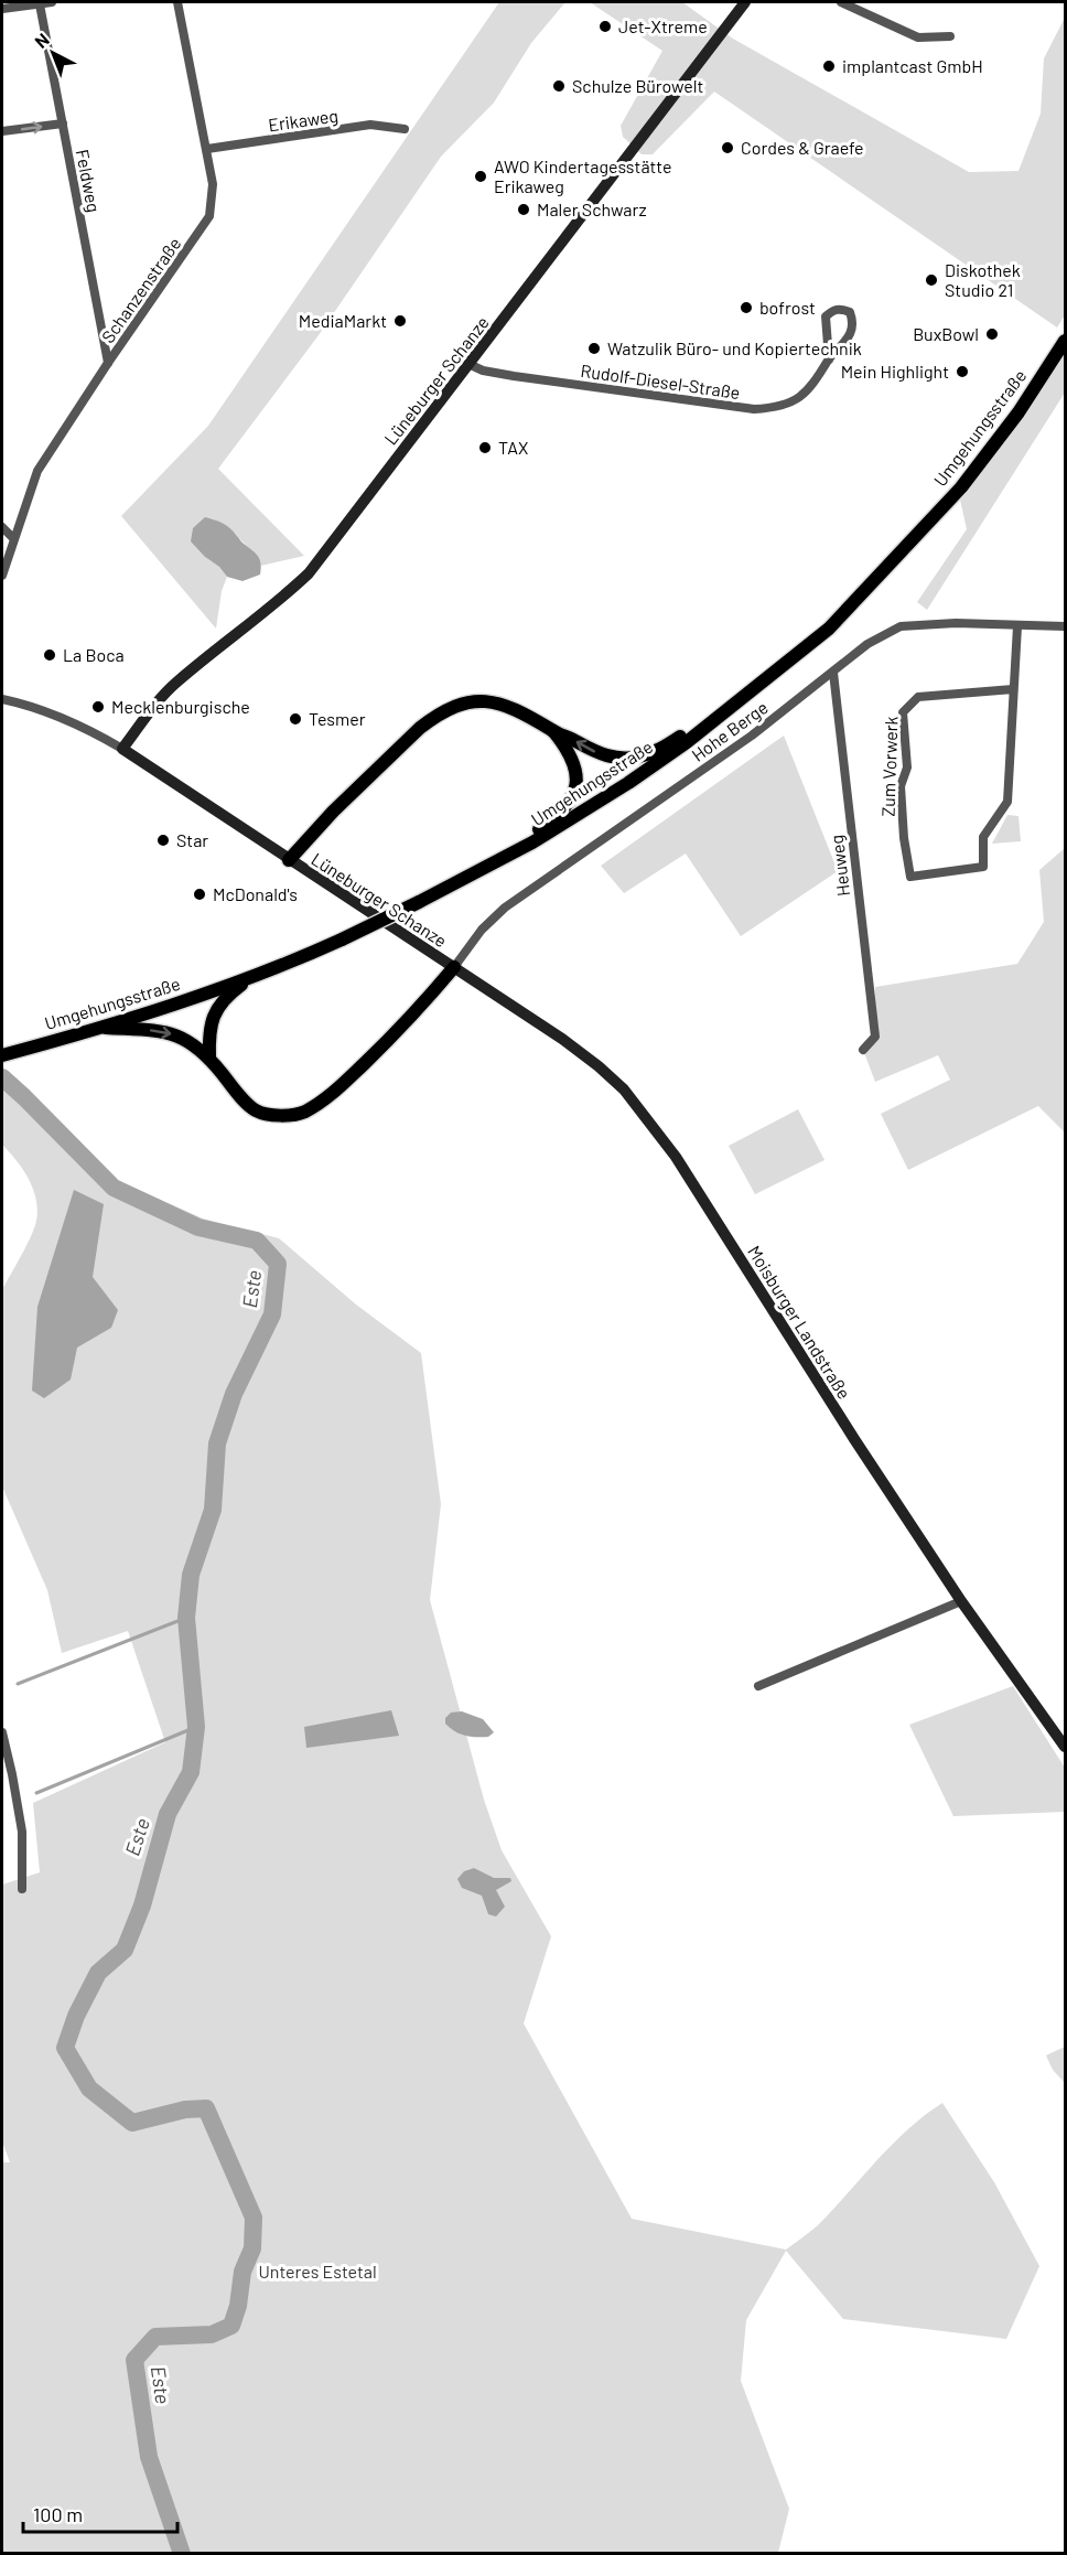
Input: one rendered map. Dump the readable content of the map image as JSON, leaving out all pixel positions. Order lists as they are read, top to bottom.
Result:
{
  "streets": {
    "main road": ["Lüneburger Schanze", "Umgehungsstraße", "Moisburger Landstraße"],
    "street": [
      "Erikaweg",
      "Feldweg",
      "Schanzenstraße",
      "Rudolf-Diesel-Straße",
      "Hohe Berge",
      "Zum Vorwerk",
      "Heuweg"
    ]
  },
  "crossings": [
    ["Erikaweg", "Schanzenstraße"],
    ["Feldweg", "Schanzenstraße"],
    ["Lüneburger Schanze", "Rudolf-Diesel-Straße"],
    ["Lüneburger Schanze", "Hohe Berge"],
    ["Lüneburger Schanze", "Moisburger Landstraße"],
    ["Hohe Berge", "Zum Vorwerk"],
    ["Hohe Berge", "Heuweg"],
    ["Hohe Berge", "Moisburger Landstraße"]
  ],
  "water": ["Este"],
  "parks": ["Unteres Estetal"],
  "places": [
    "Jet-Xtreme",
    "implantcast GmbH",
    "Schulze Bürowelt",
    "Cordes & Graefe",
    "AWO Kindertagesstätte Erikaweg",
    "Maler Schwarz",
    "Diskothek Studio 21",
    "bofrost",
    "MediaMarkt",
    "BuxBowl",
    "Watzulik Büro- und Kopiertechnik",
    "Mein Highlight",
    "TAX",
    "La Boca",
    "Mecklenburgische",
    "Tesmer",
    "Star",
    "McDonald's"
  ],
  "scale_bar": "100 m",
  "north": "top left"
}
